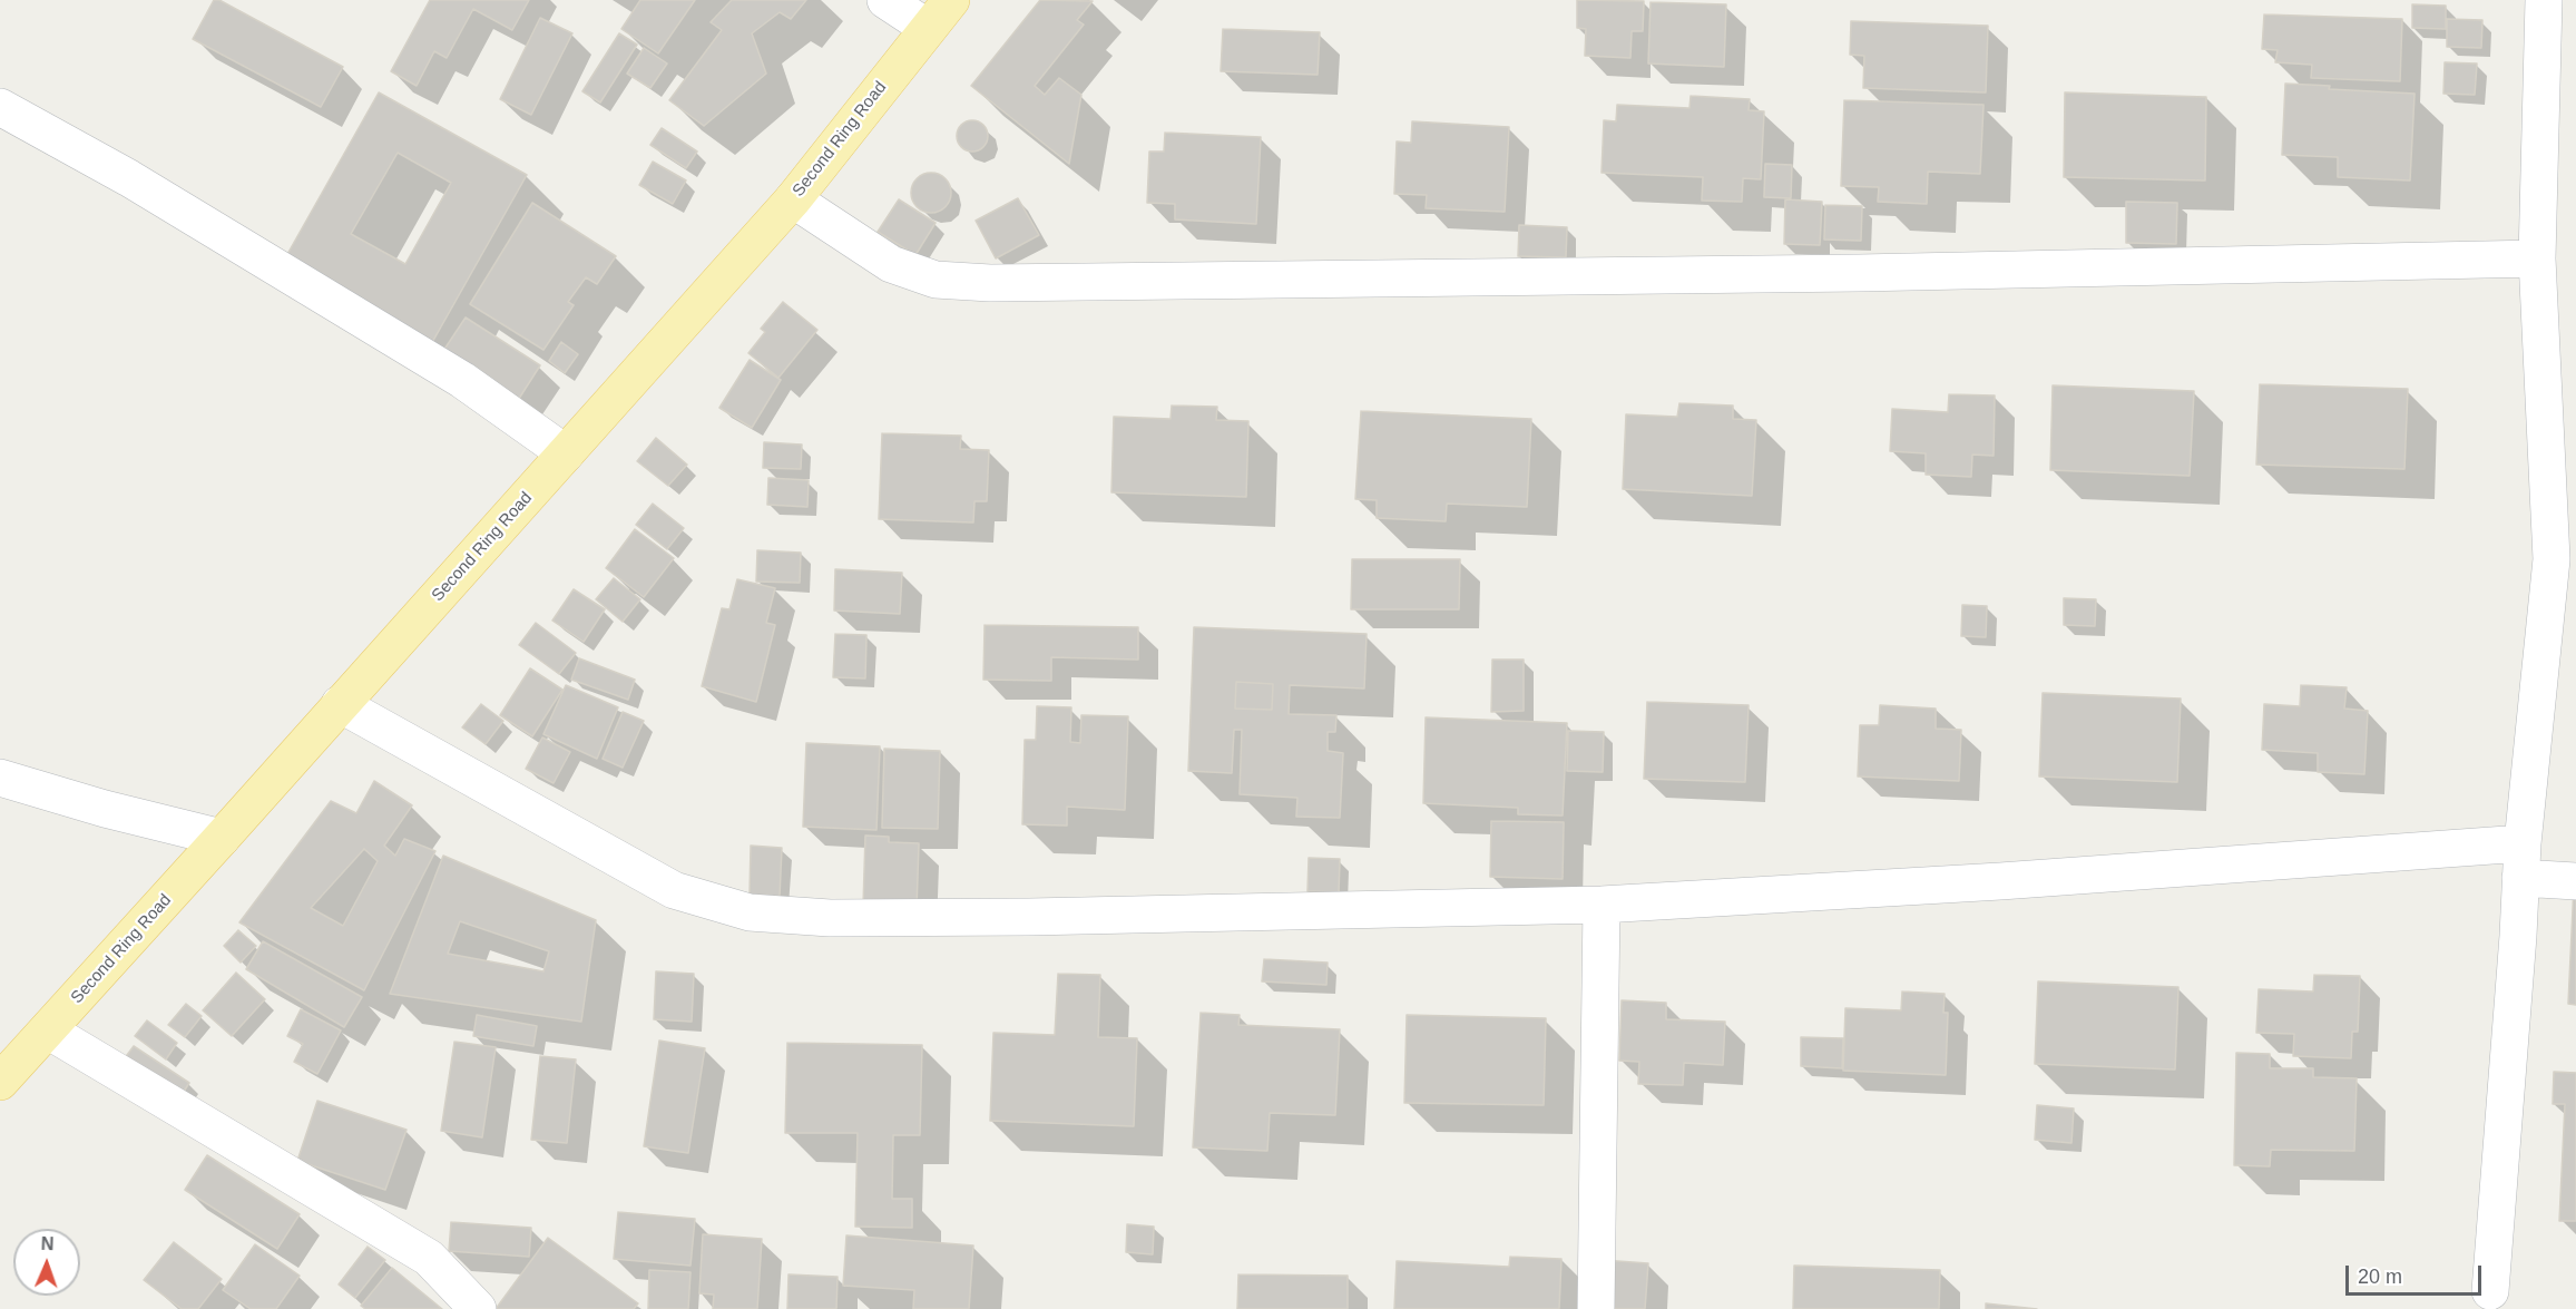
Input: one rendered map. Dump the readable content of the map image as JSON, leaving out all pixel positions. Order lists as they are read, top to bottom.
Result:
{
  "streets": {
    "main road": ["Second Ring Road"]
  },
  "scale_bar": "20 m",
  "north": "top"
}
